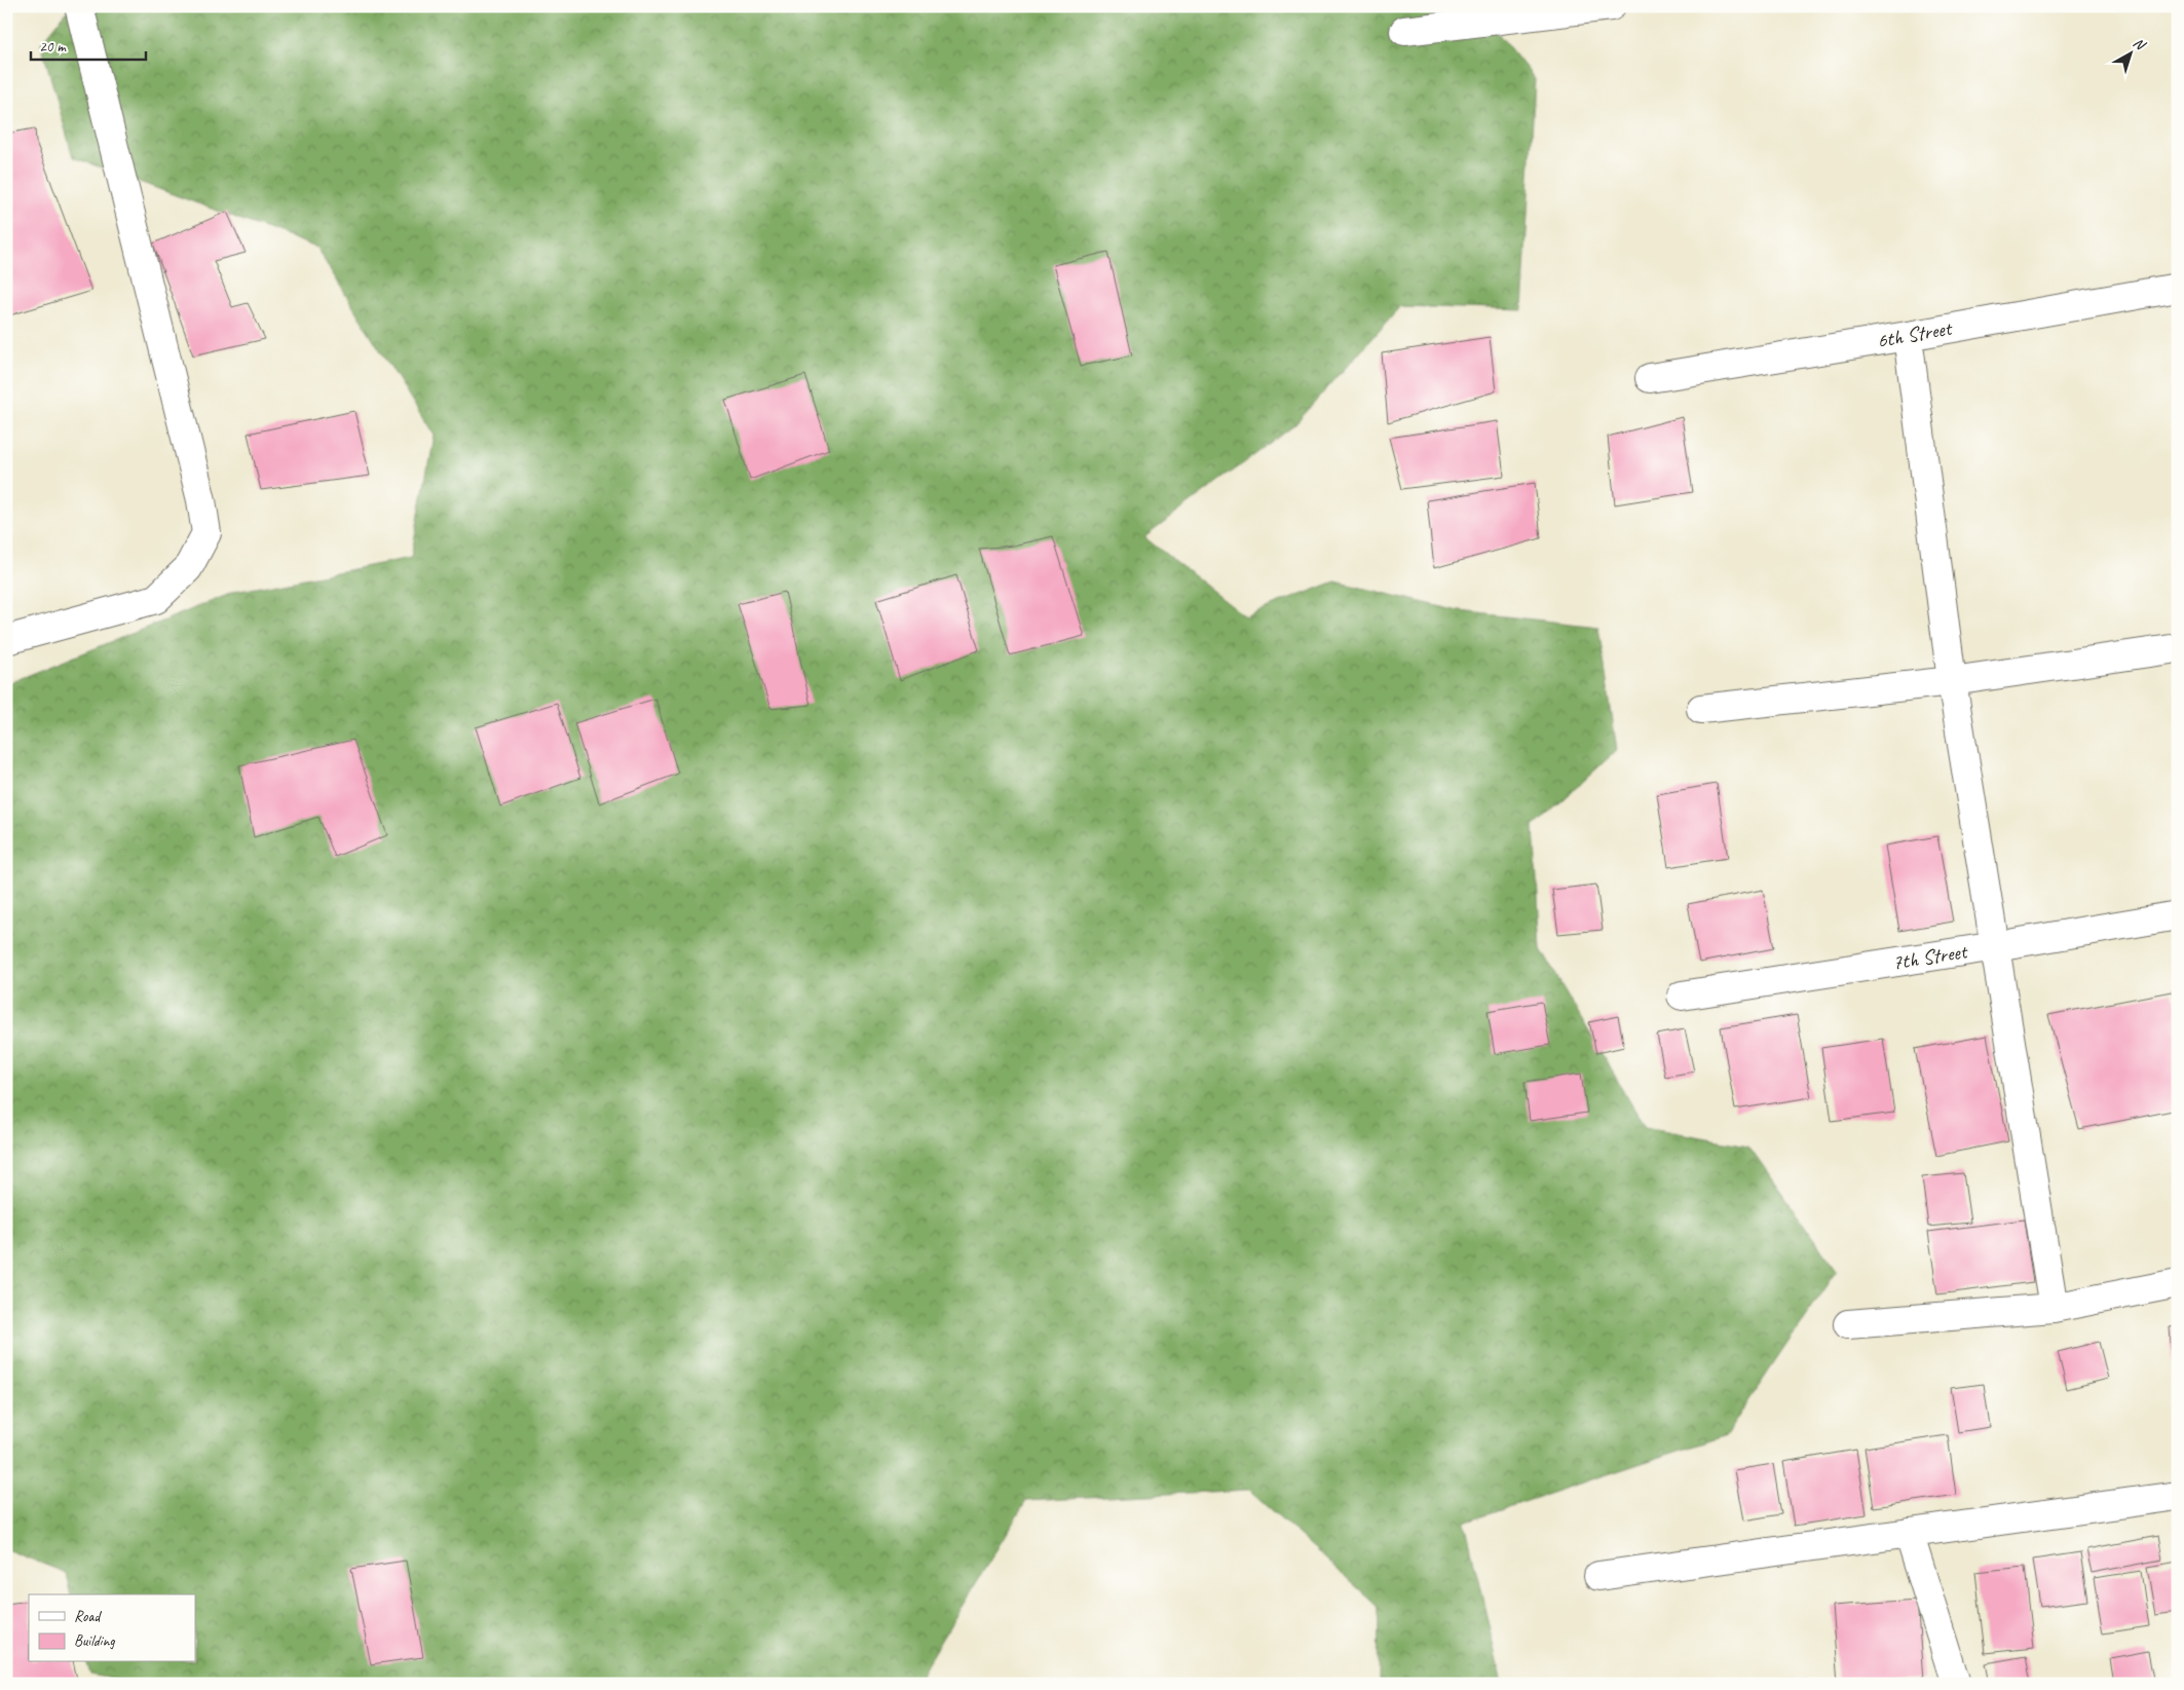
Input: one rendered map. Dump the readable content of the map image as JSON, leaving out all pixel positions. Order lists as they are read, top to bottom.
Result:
{
  "streets": {
    "street": ["6th Street", "7th Street"]
  },
  "legend": ["Road", "Building"],
  "scale_bar": "20 m",
  "north": "top right"
}
